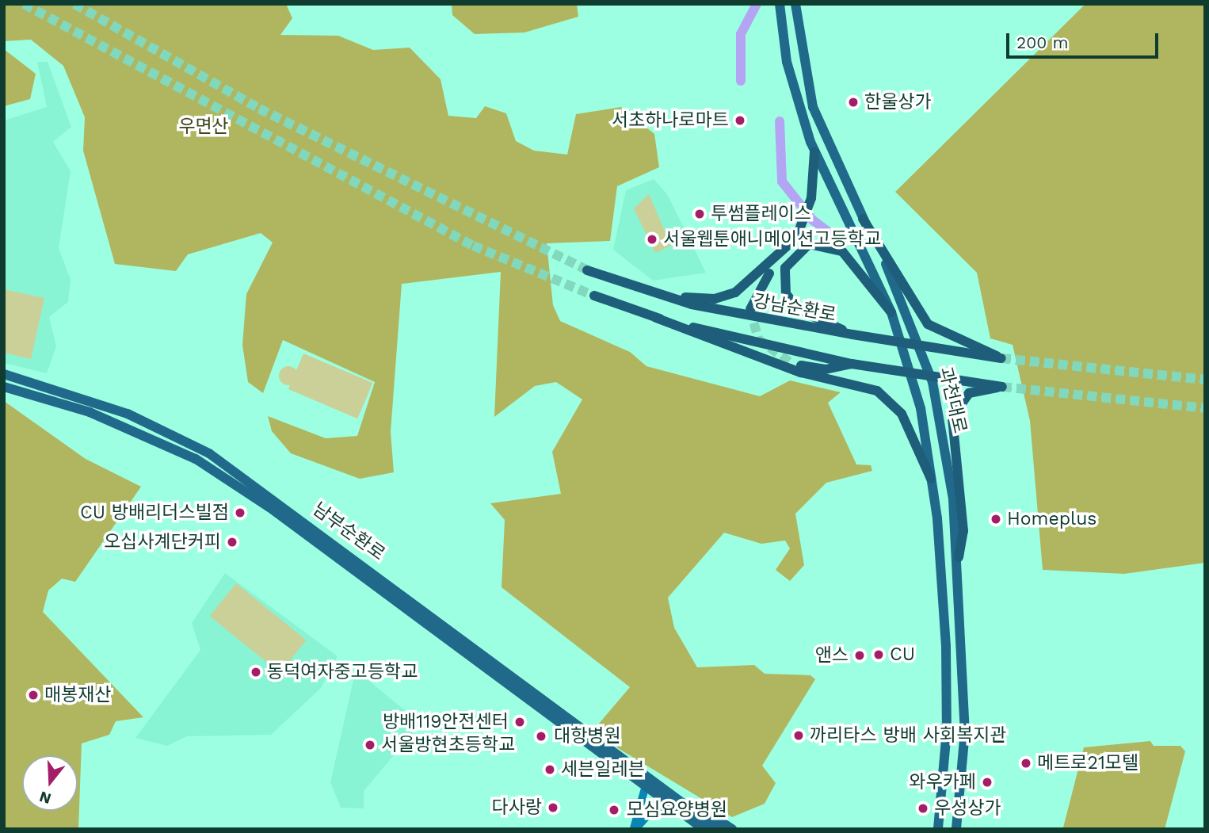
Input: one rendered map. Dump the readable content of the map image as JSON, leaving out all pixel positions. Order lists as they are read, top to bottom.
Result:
{
  "streets": {
    "highway": ["강남순환로"],
    "main road": ["과천대로", "남부순환로"]
  },
  "crossings": [
    ["강남순환로", "과천대로"]
  ],
  "parks": ["우면산"],
  "places": [
    "한울상가",
    "서초하나로마트",
    "투썸플레이스",
    "서울웹툰애니메이션고등학교",
    "CU 방배리더스빌점",
    "Homeplus",
    "오십사계단커피",
    "CU",
    "앤스",
    "동덕여자중고등학교",
    "매봉재산",
    "방배119안전센터",
    "까리타스 방배 사회복지관",
    "대항병원",
    "서울방현초등학교",
    "메트로21모텔",
    "세븐일레븐",
    "와우카페",
    "다사랑",
    "우성상가",
    "모심요양병원"
  ],
  "scale_bar": "200 m",
  "north": "bottom"
}
